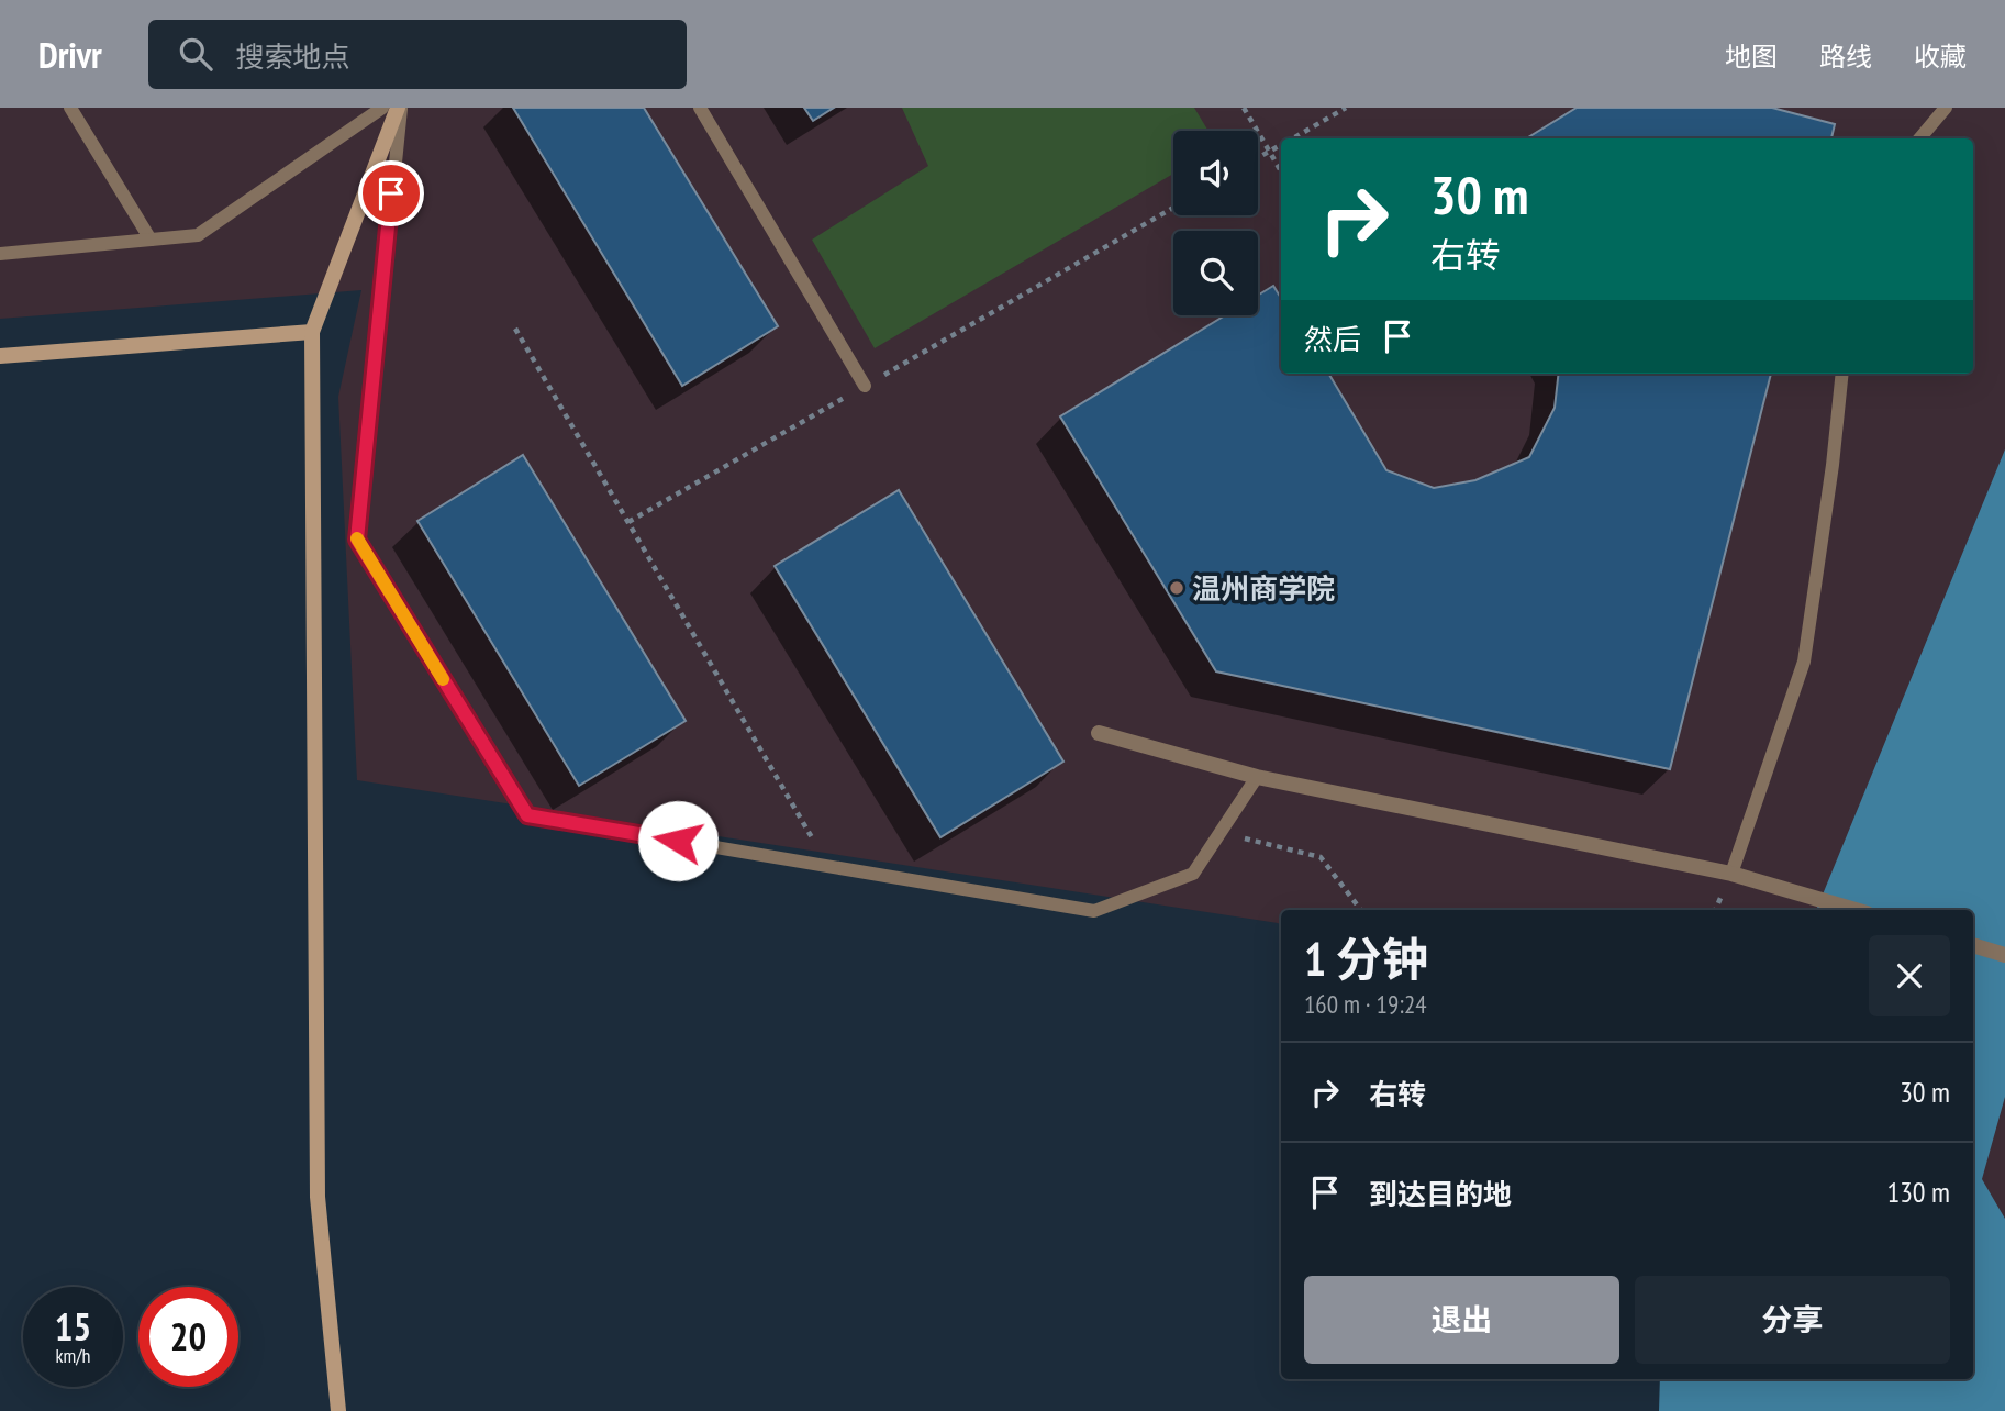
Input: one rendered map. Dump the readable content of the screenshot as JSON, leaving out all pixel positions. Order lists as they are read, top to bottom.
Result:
{
  "places": ["温州商学院"],
  "page": {
    "header": "Drivr",
    "search": "搜索地点",
    "nav": ["地图", "路线", "收藏"],
    "turn": ["30 m", "右转"],
    "then": "然后",
    "heading": ["1 分钟", "160 m · 19:24"],
    "list": [
      {
        "name": "右转",
        "value": "30 m"
      },
      {
        "name": "到达目的地",
        "value": "130 m"
      }
    ],
    "buttons": ["退出", "分享"],
    "speed": "15 km/h",
    "limit": "20"
  }
}
